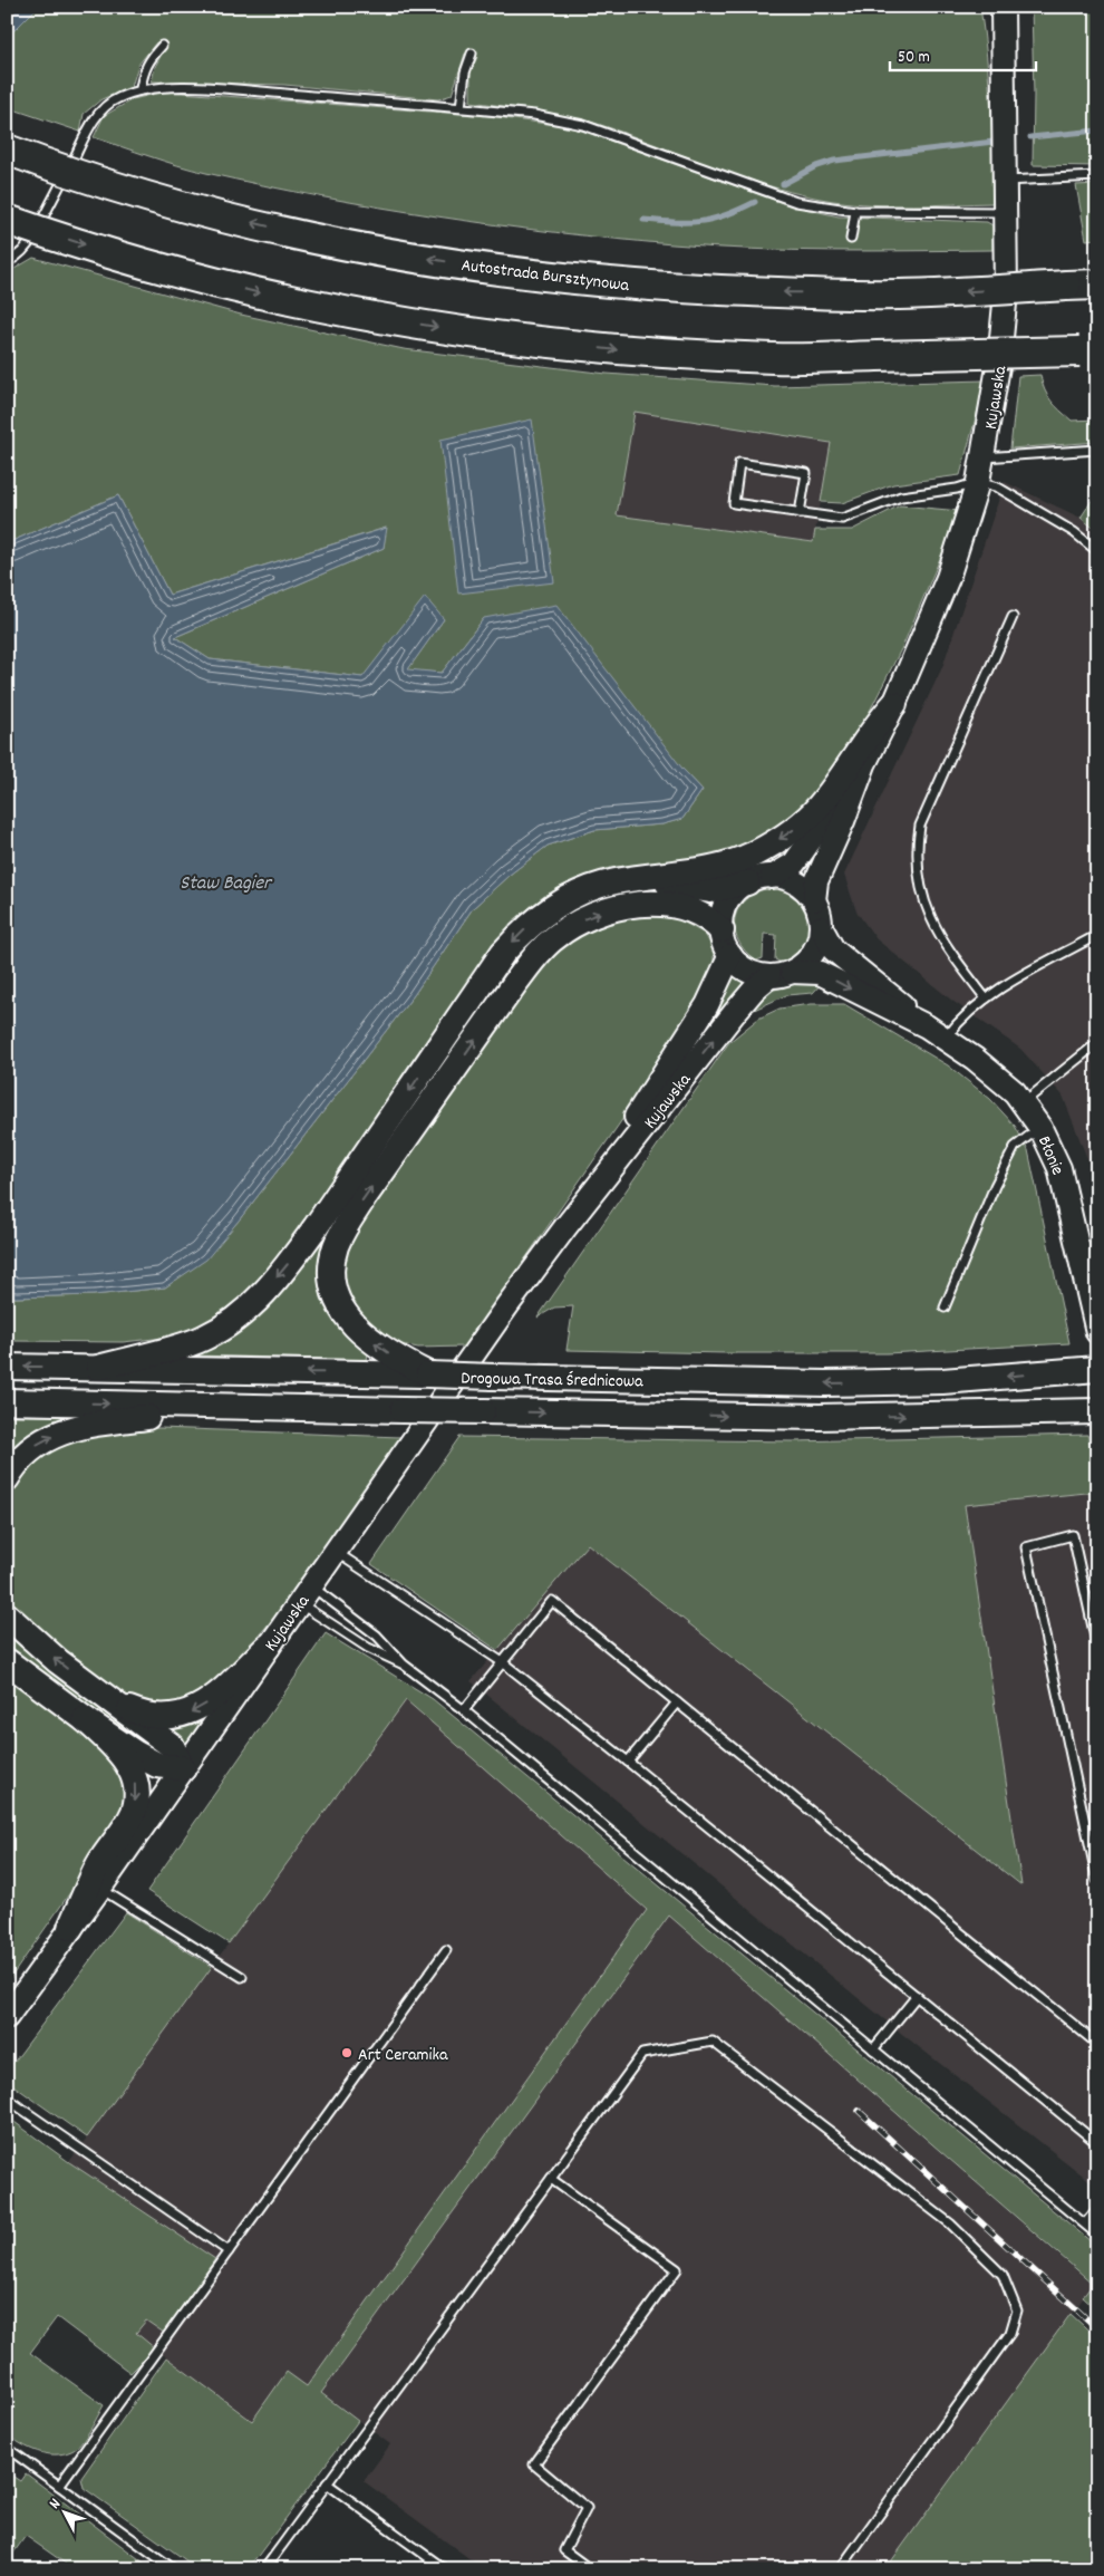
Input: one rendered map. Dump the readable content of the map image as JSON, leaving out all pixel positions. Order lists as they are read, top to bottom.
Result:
{
  "streets": {
    "highway": ["Autostrada Bursztynowa"],
    "main road": ["Drogowa Trasa Średnicowa"],
    "street": ["Kujawska", "Błonie"]
  },
  "crossings": [
    ["Kujawska", "Błonie"]
  ],
  "water": ["Staw Bagier"],
  "places": ["Art Ceramika"],
  "scale_bar": "50 m",
  "north": "top left"
}
